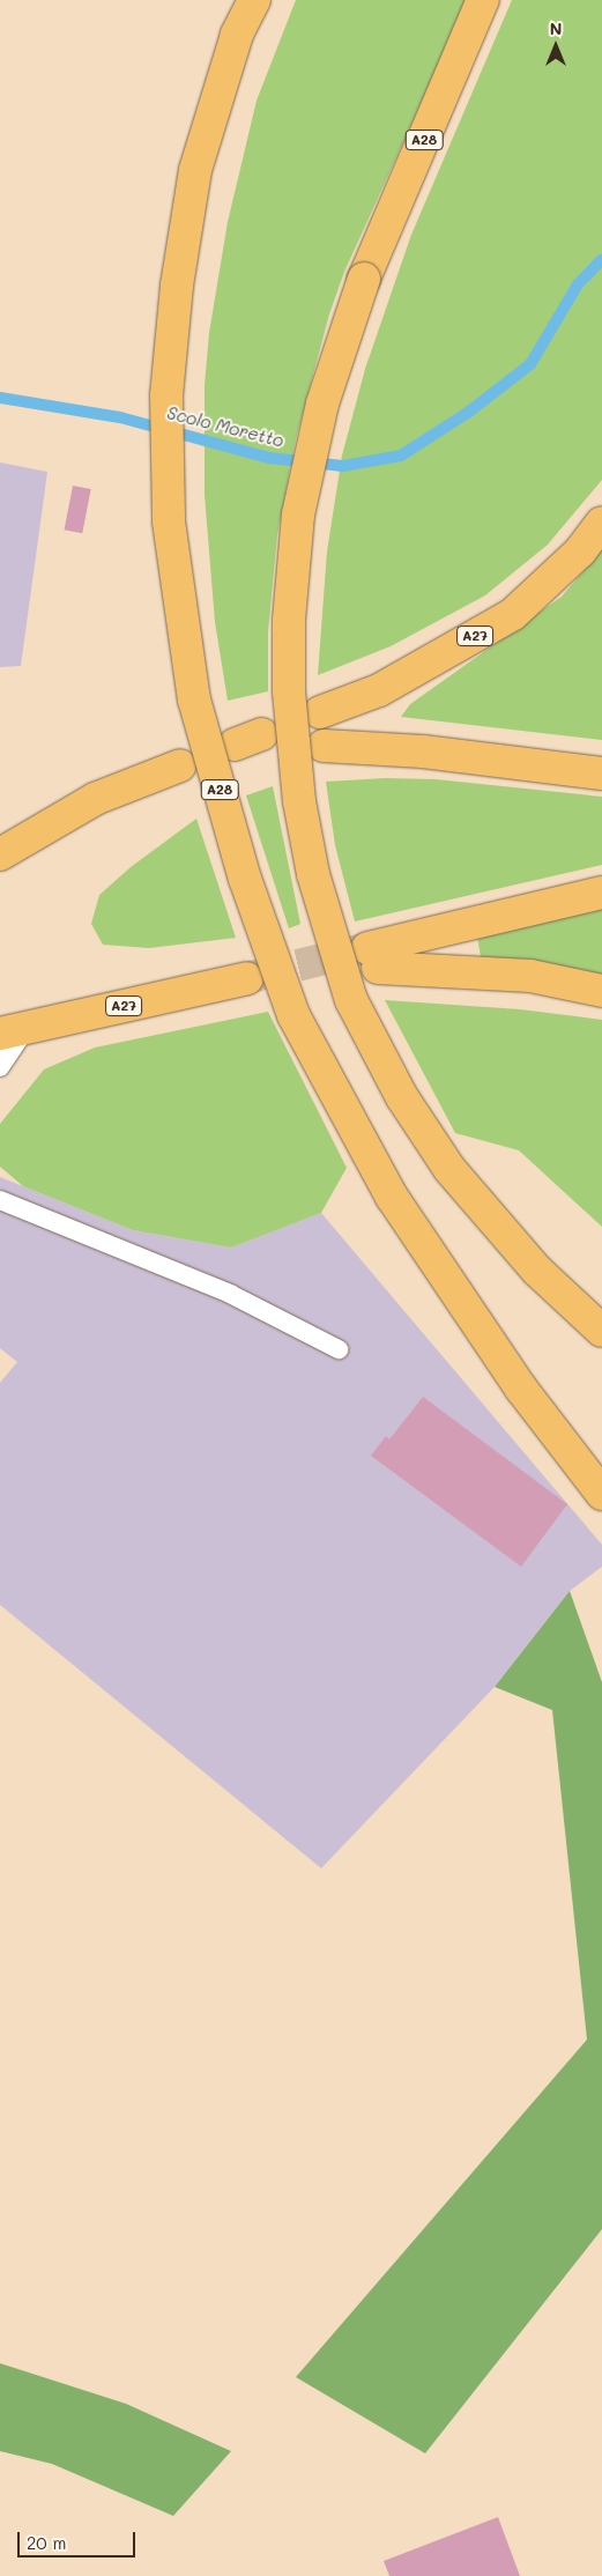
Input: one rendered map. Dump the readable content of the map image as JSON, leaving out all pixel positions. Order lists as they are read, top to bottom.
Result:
{
  "streets": {
    "highway": ["A28", "A27"]
  },
  "water": ["Scolo Moretto"],
  "scale_bar": "20 m",
  "north": "top"
}
